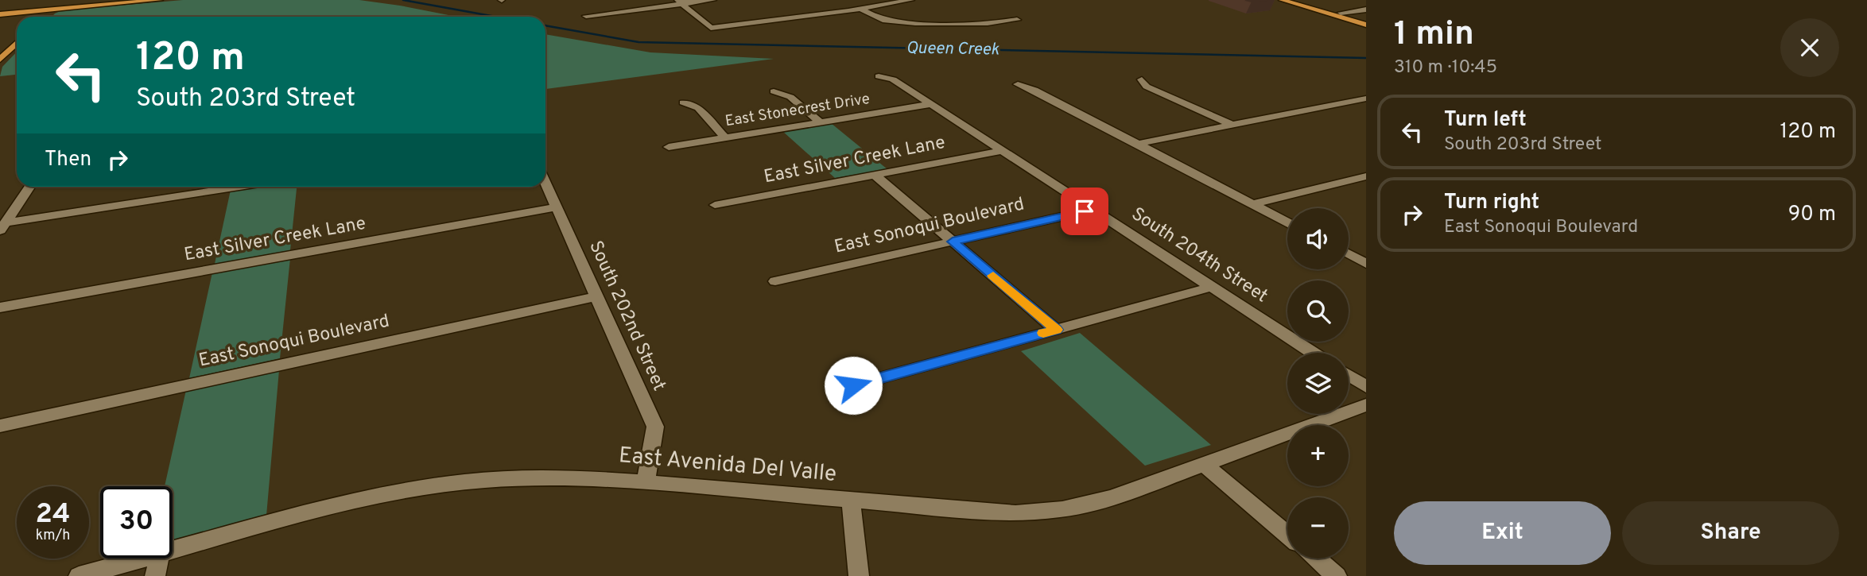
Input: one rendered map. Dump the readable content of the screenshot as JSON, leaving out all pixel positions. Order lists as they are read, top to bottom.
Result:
{
  "streets": {
    "street": [
      "East Stonecrest Drive",
      "East Silver Creek Lane",
      "East Sonoqui Boulevard",
      "South 204th Street",
      "South 202nd Street",
      "East Avenida Del Valle"
    ]
  },
  "crossings": [
    ["East Stonecrest Drive", "South 204th Street"],
    ["East Silver Creek Lane", "South 204th Street"],
    ["East Silver Creek Lane", "South 202nd Street"],
    ["East Sonoqui Boulevard", "South 204th Street"],
    ["East Sonoqui Boulevard", "South 202nd Street"],
    ["South 202nd Street", "East Avenida Del Valle"]
  ],
  "water": ["Queen Creek"],
  "page": {
    "heading": ["1 min", "310 m · 10:45"],
    "turn": ["120 m", "South 203rd Street"],
    "list": [
      {
        "name": "Turn left",
        "note": "South 203rd Street",
        "value": "120 m"
      },
      {
        "name": "Turn right",
        "note": "East Sonoqui Boulevard",
        "value": "90 m"
      }
    ],
    "then": "Then",
    "map_buttons": ["+", "−"],
    "speed": "24 km/h",
    "limit": "30",
    "buttons": ["Exit", "Share"]
  }
}
